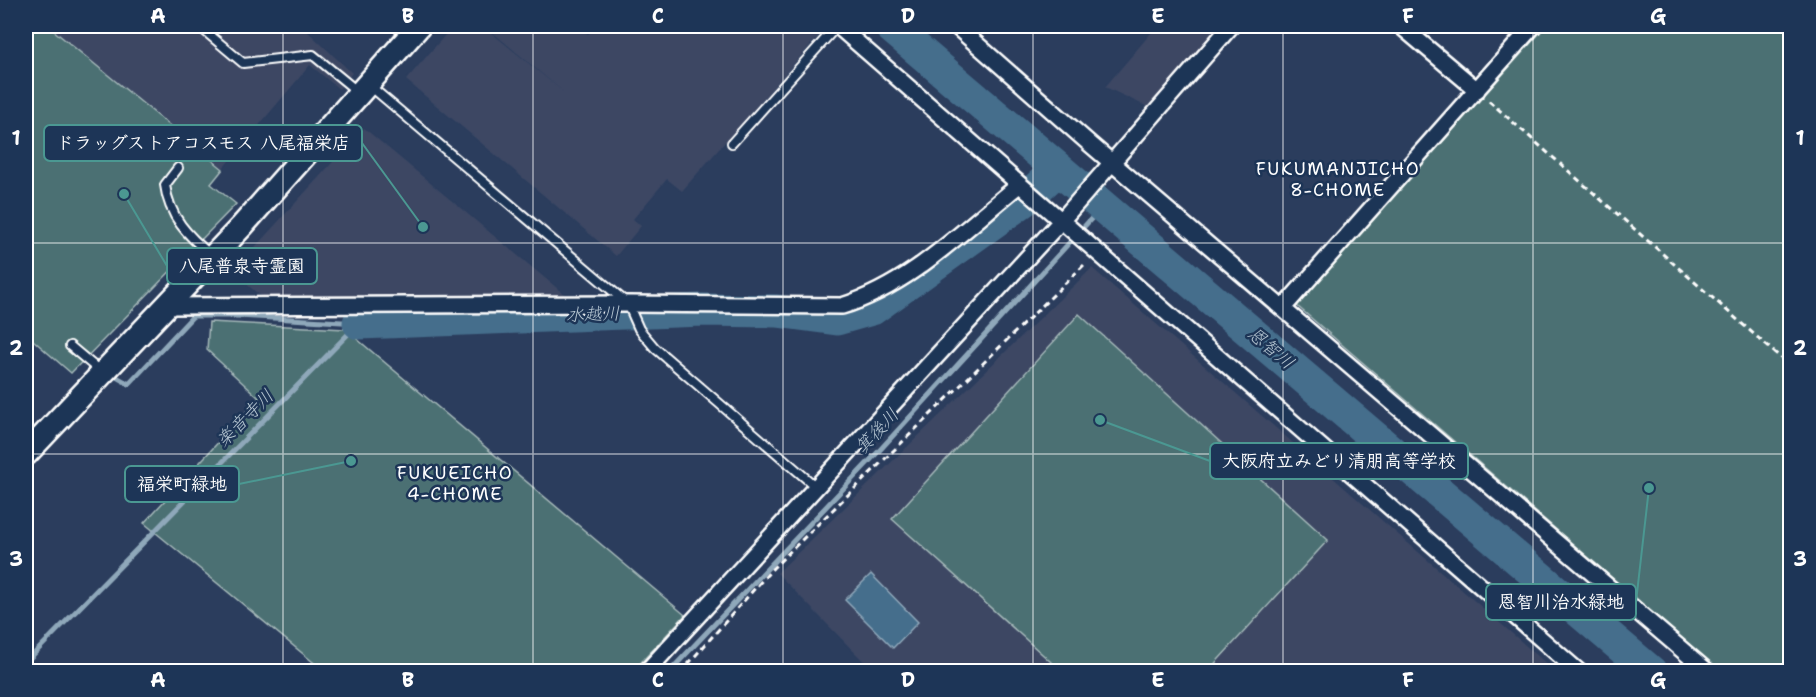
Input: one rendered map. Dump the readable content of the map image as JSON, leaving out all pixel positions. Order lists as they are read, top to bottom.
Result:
{
  "districts": ["FUKUMANJICHO 8-CHOME", "FUKUEICHO 4-CHOME"],
  "water": [
    "水越川",
    "恩智川",
    "楽音寺川",
    "箕後川"
  ],
  "places": [
    "八尾普泉寺霊園",
    "ドラッグストアコスモス 八尾福栄店",
    "大阪府立みどり清朋高等学校",
    "福栄町緑地",
    "恩智川治水緑地"
  ],
  "grid": {
    "columns": [
      "A",
      "B",
      "C",
      "D",
      "E",
      "F",
      "G"
    ],
    "rows": ["1", "2", "3"]
  }
}
